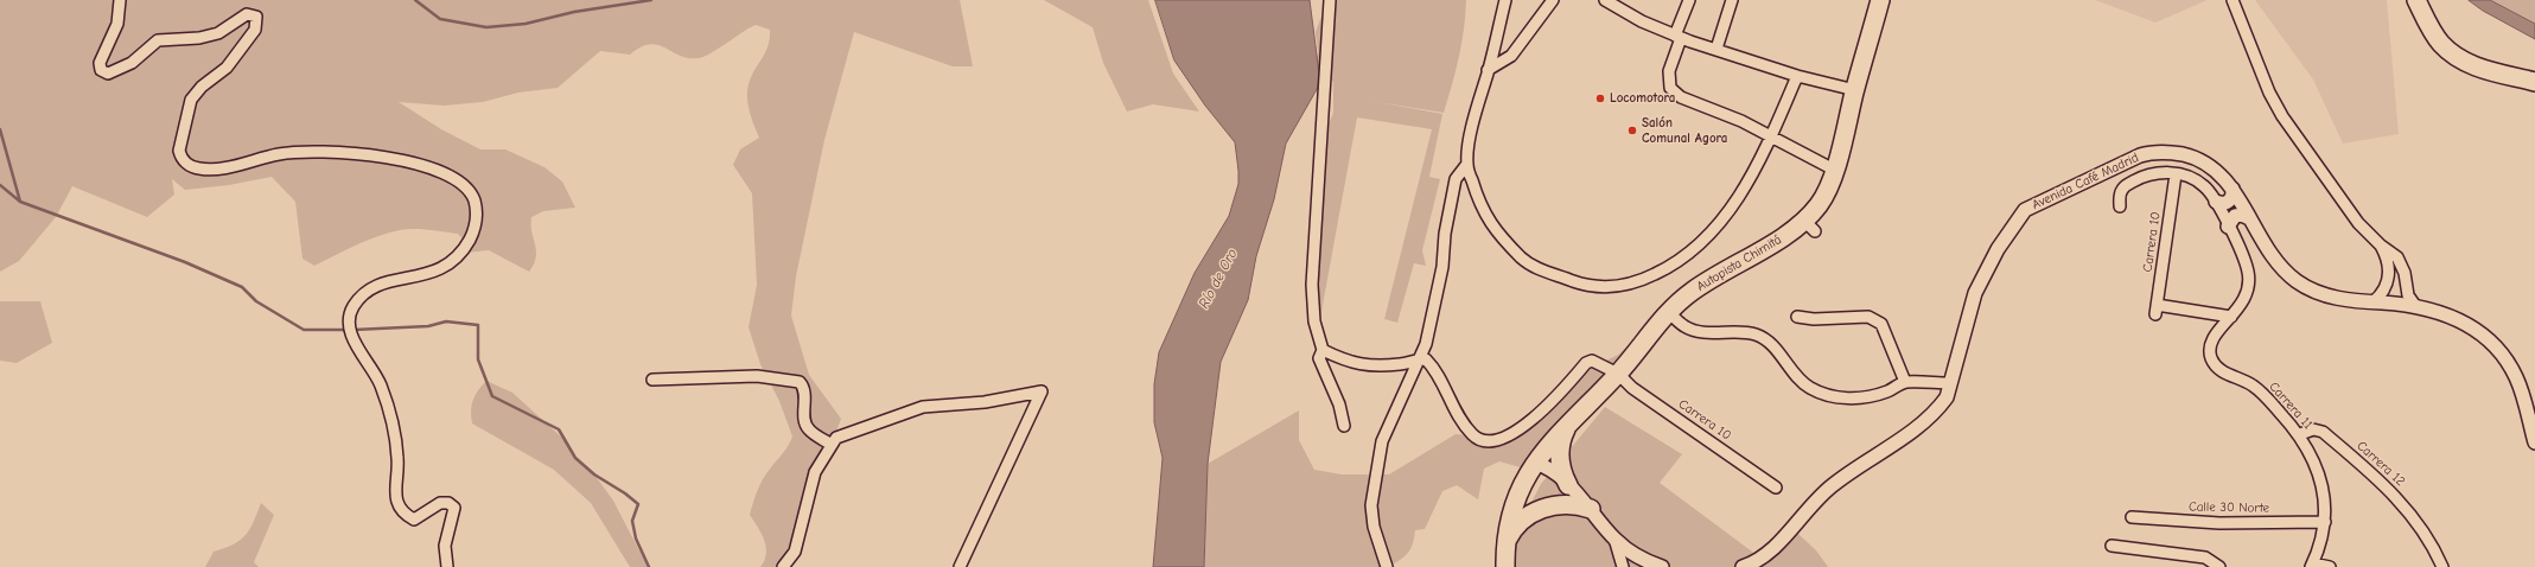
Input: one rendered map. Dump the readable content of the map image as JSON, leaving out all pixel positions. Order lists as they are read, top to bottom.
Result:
{
  "streets": {
    "highway": ["Autopista Chimitá"],
    "street": [
      "Avenida Café Madrid",
      "Carrera 10",
      "Carrera 11",
      "Carrera 12",
      "Calle 30 Norte"
    ]
  },
  "crossings": [
    ["Carrera 10", "Autopista Chimitá"],
    ["Carrera 10", "Carrera 11"],
    ["Carrera 11", "Carrera 12"],
    ["Carrera 11", "Calle 30 Norte"]
  ],
  "water": ["Río de Oro"],
  "places": ["Locomotora", "Salón Comunal Agora"]
}
